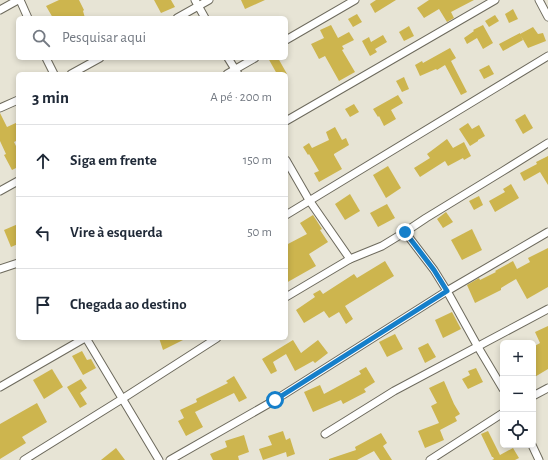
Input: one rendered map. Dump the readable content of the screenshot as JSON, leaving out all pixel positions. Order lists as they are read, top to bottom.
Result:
{
  "page": {
    "search": "Pesquisar aqui",
    "heading": ["3 min", "A pé · 200 m"],
    "list": [
      ["Siga em frente", "150 m"],
      ["Vire à esquerda", "50 m"],
      "Chegada ao destino"
    ],
    "map_buttons": ["+", "−"]
  }
}
